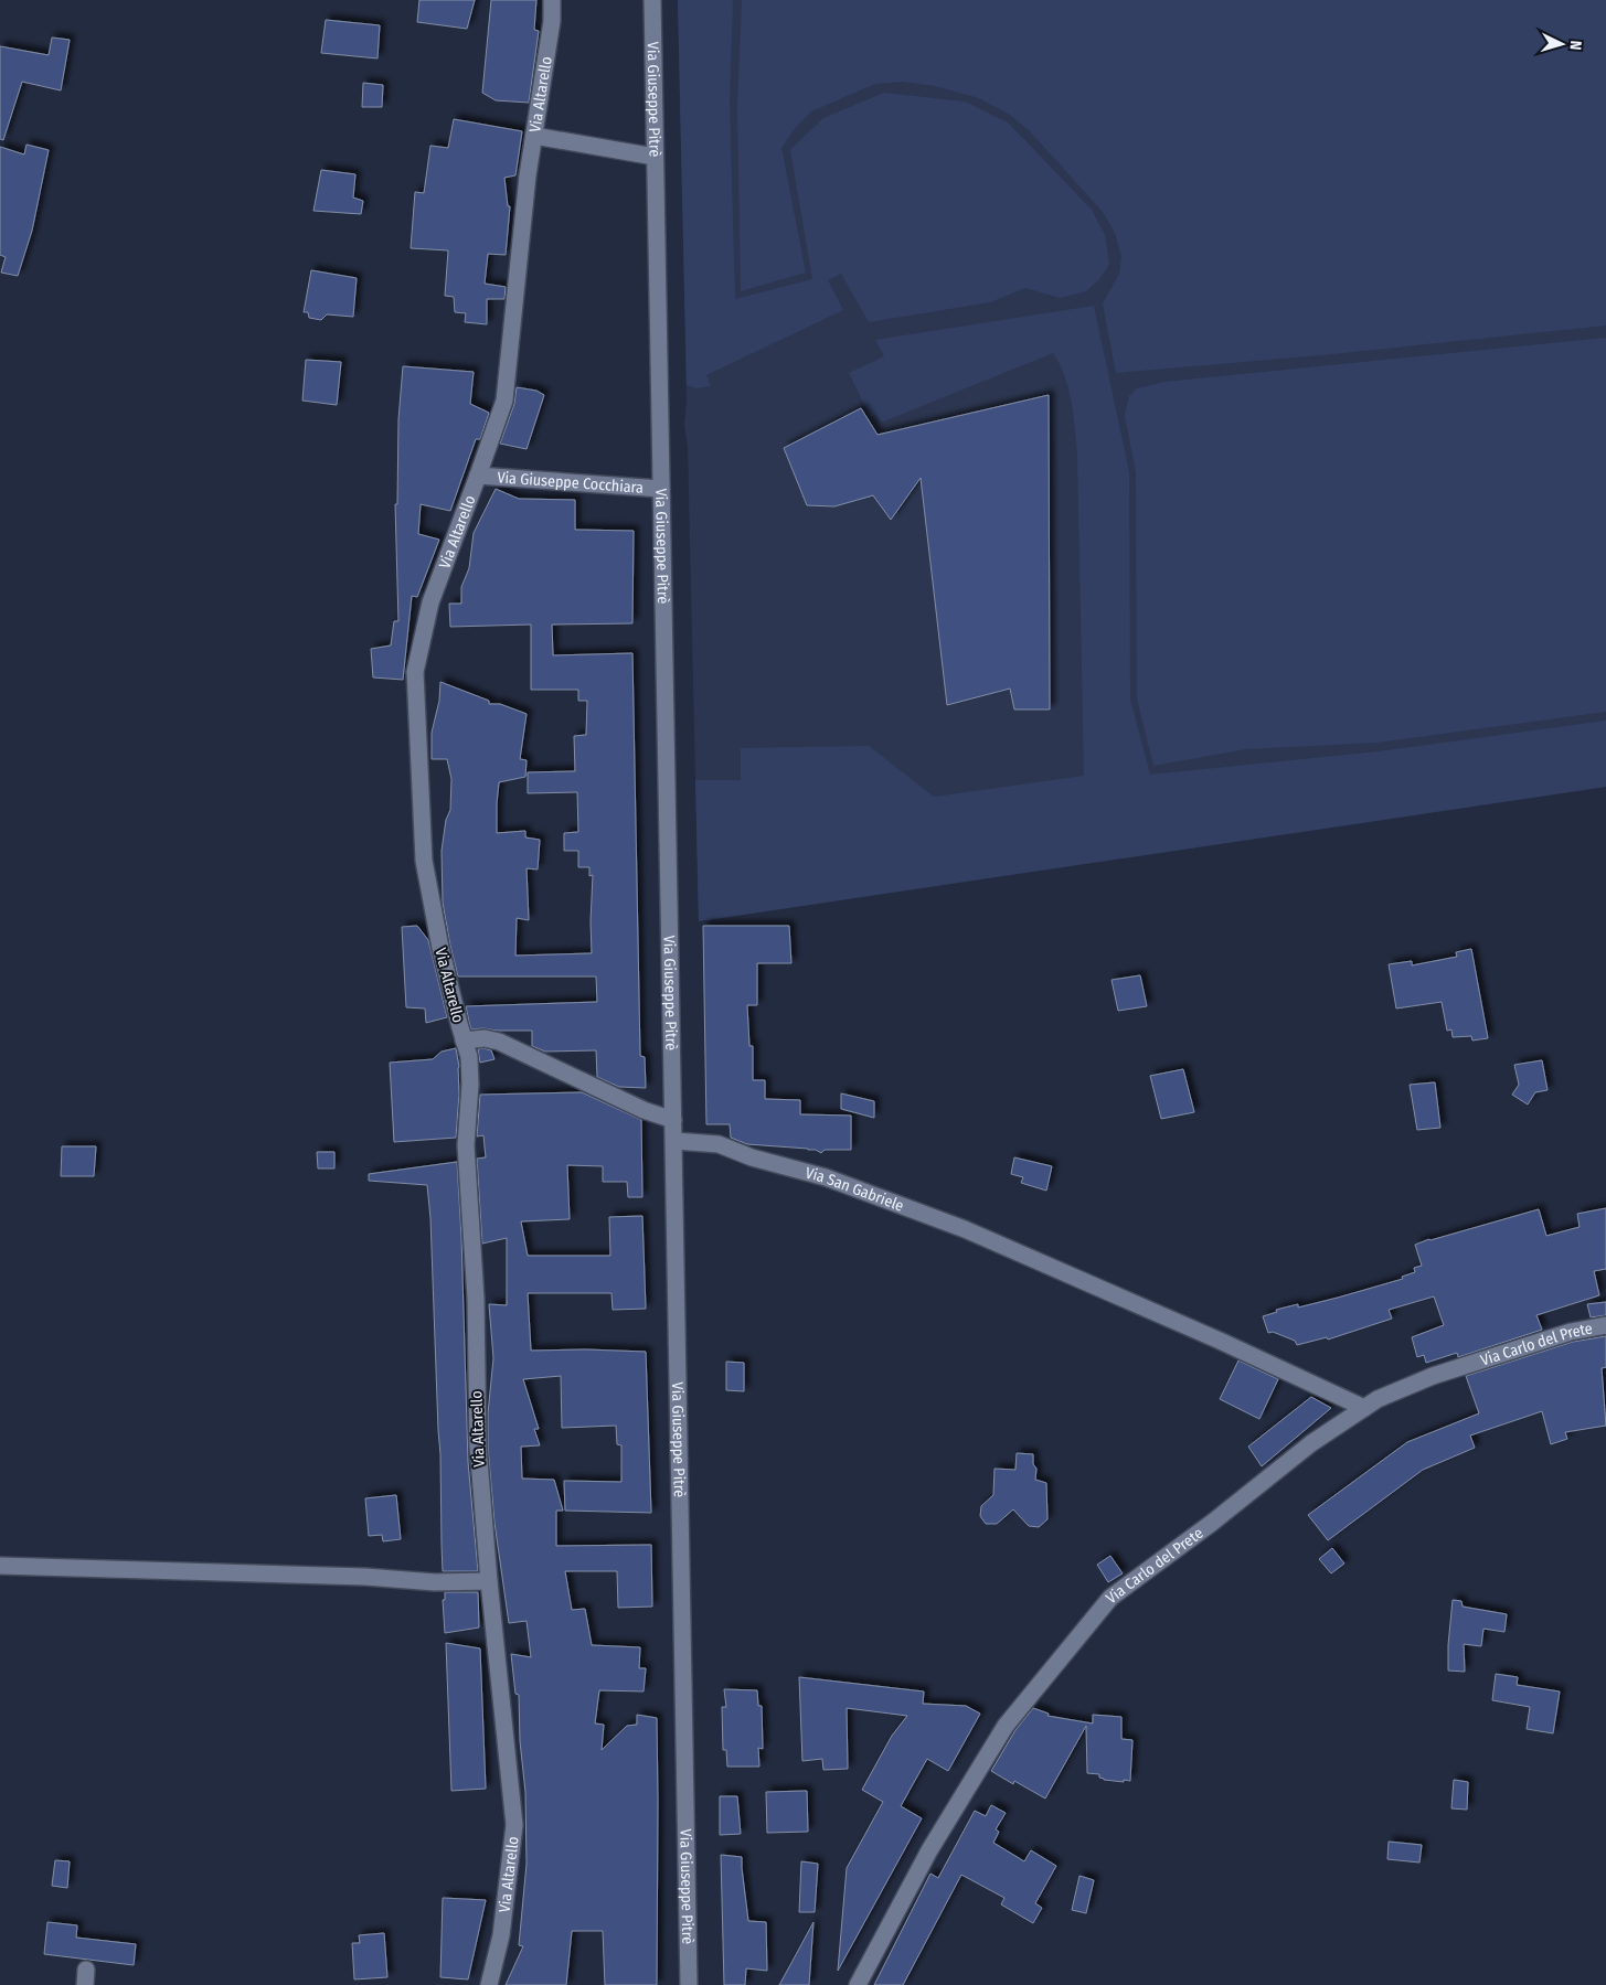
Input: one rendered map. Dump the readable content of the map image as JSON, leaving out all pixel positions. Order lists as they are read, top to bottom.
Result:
{
  "streets": {
    "street": [
      "Via Altarello",
      "Via Giuseppe Pitrè",
      "Via Giuseppe Cocchiara",
      "Via San Gabriele",
      "Via Carlo del Prete"
    ]
  },
  "crossings": [
    ["Via Altarello", "Via Giuseppe Cocchiara"],
    ["Via Giuseppe Pitrè", "Via Giuseppe Cocchiara"],
    ["Via Giuseppe Pitrè", "Via San Gabriele"],
    ["Via San Gabriele", "Via Carlo del Prete"]
  ],
  "north": "right"
}
